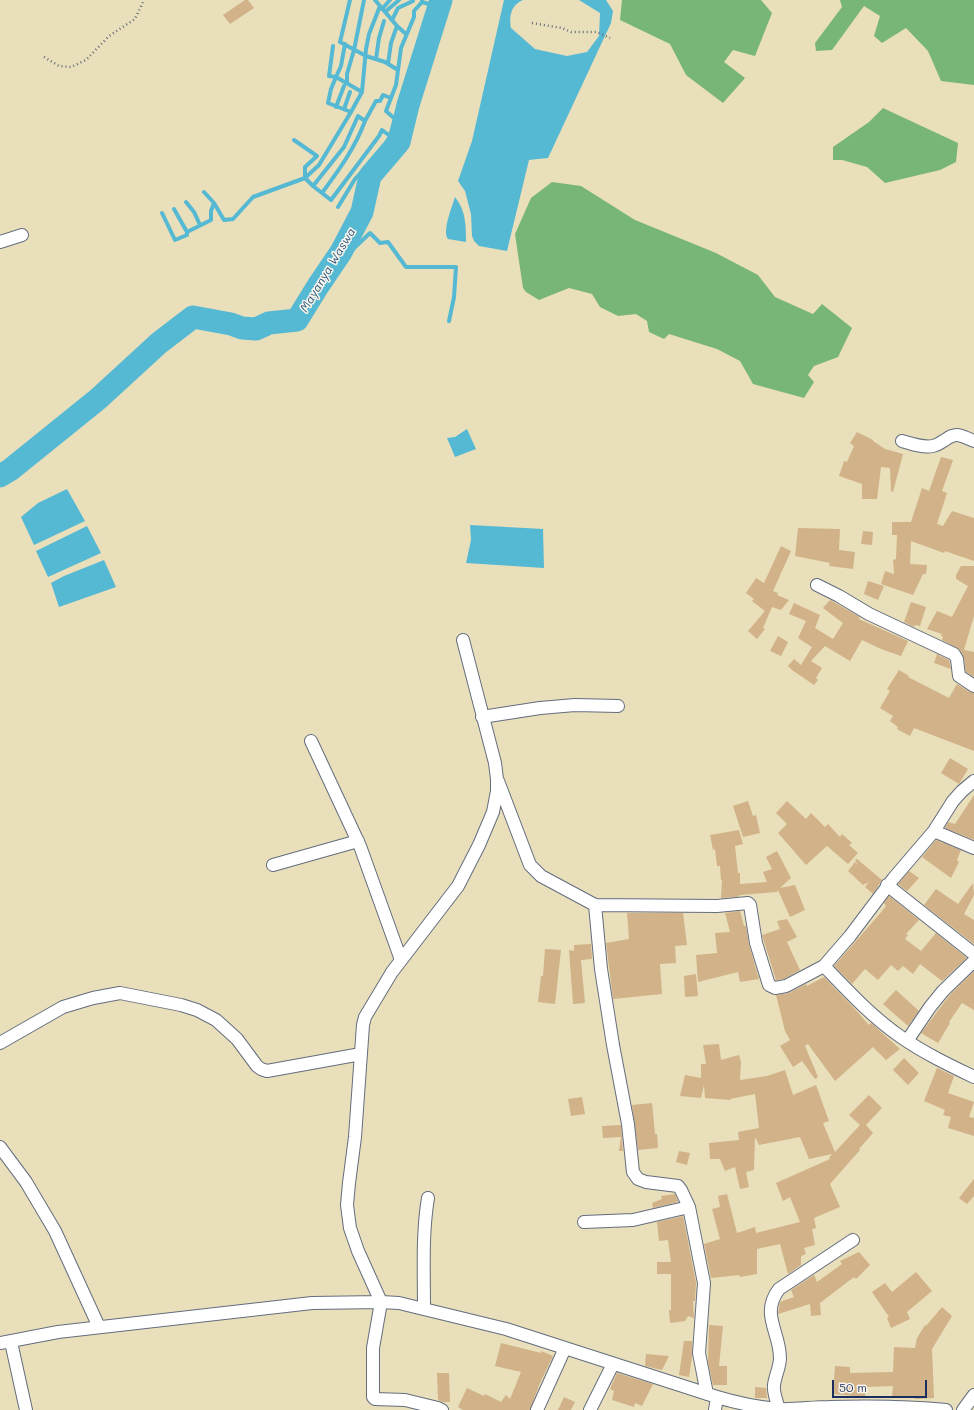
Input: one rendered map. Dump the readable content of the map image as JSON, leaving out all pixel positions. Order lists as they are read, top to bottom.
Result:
{
  "water": ["Mayanya Waswa"],
  "scale_bar": "50 m"
}
